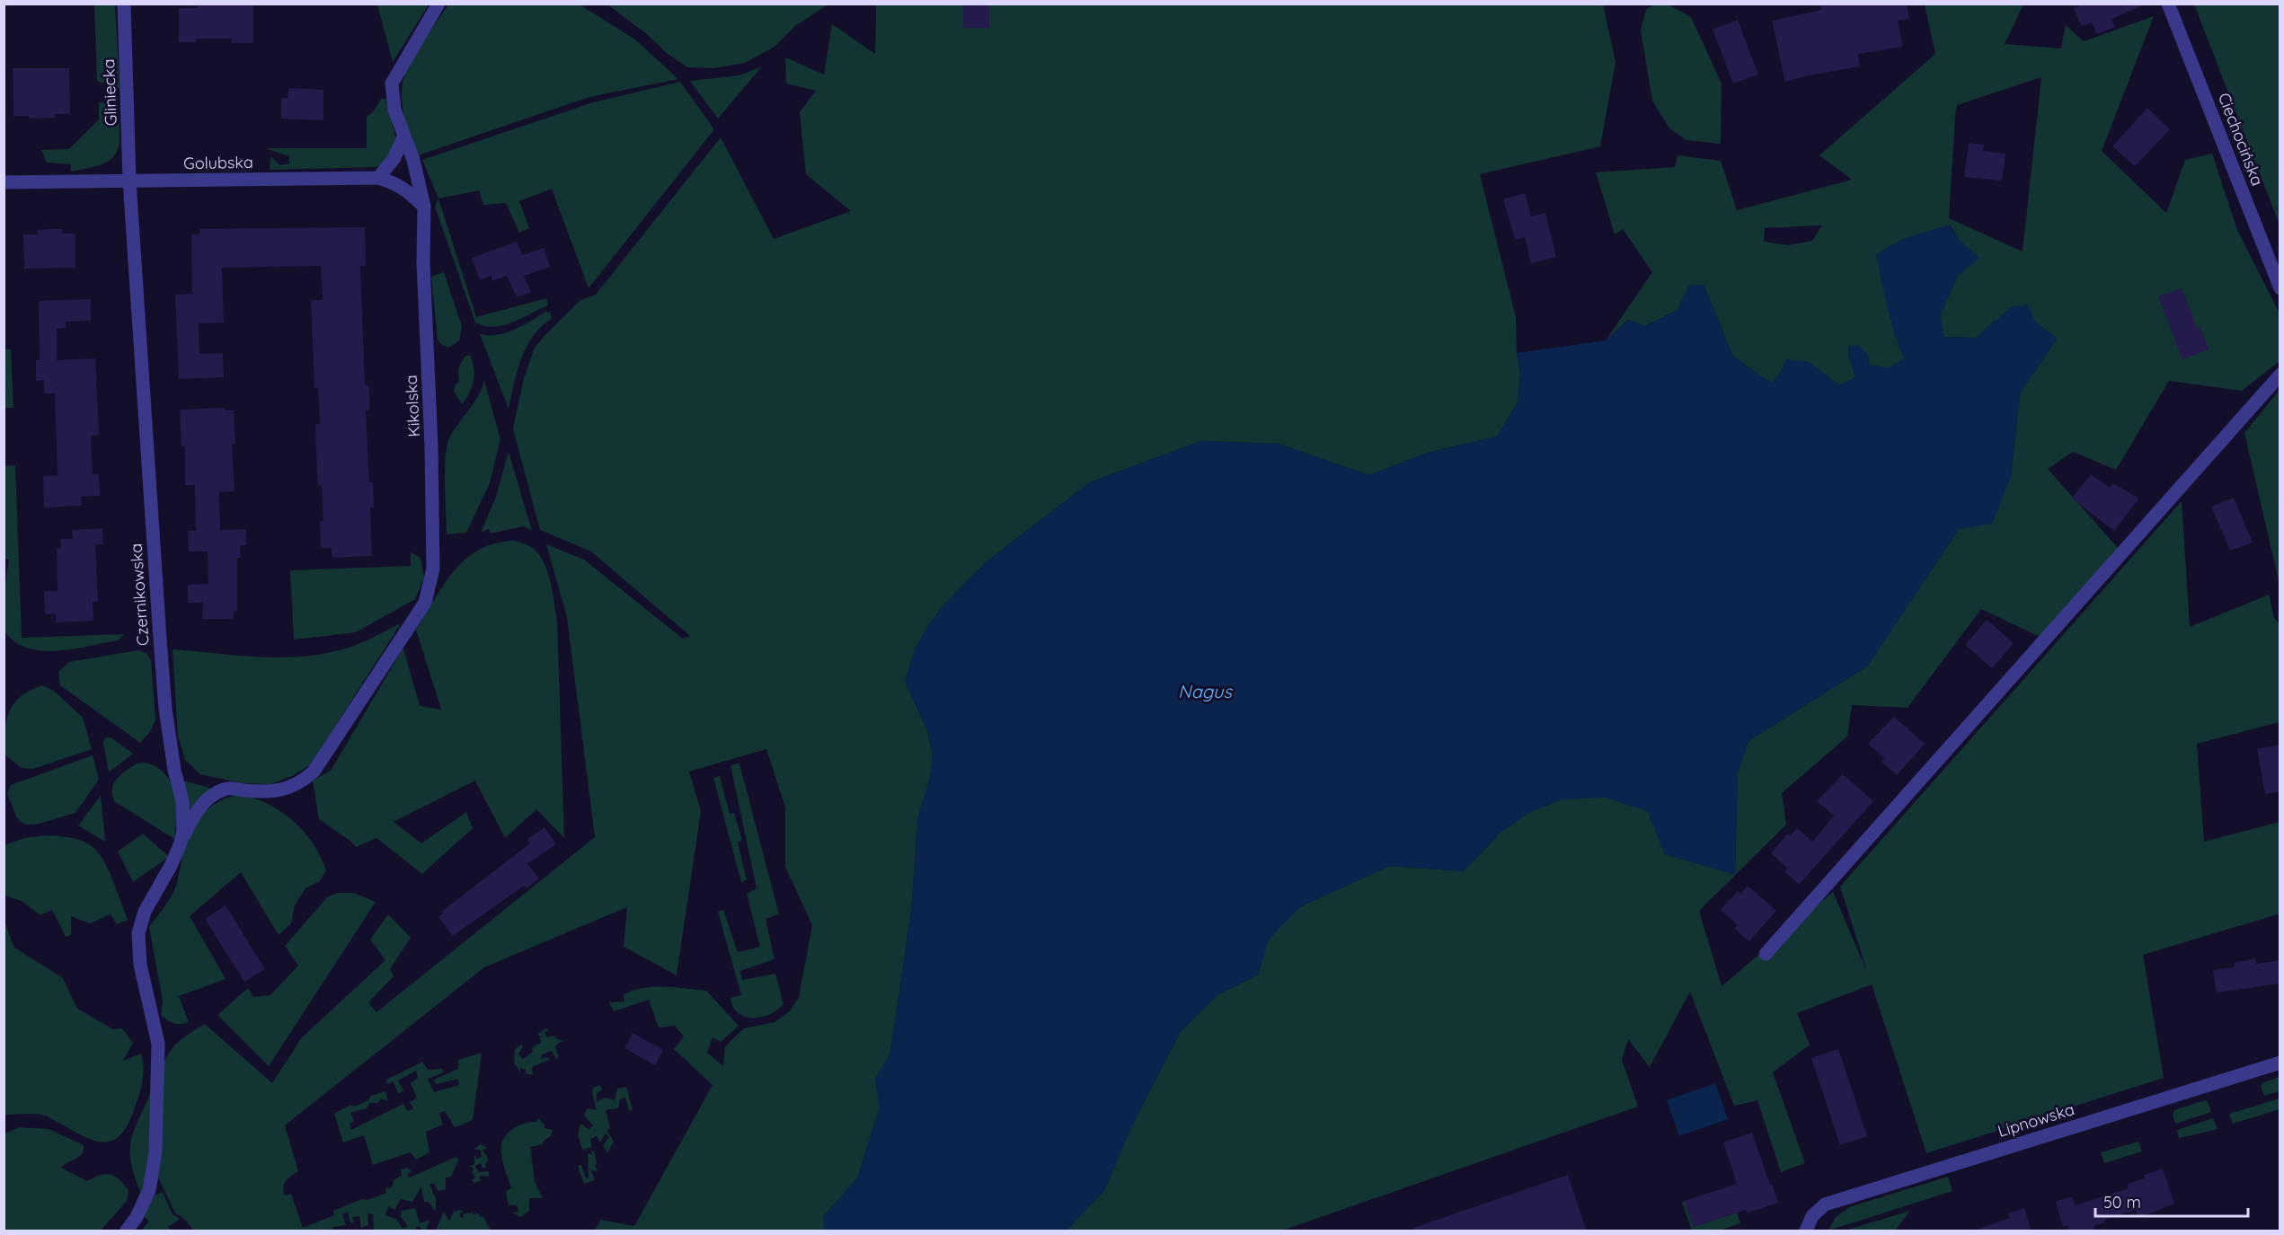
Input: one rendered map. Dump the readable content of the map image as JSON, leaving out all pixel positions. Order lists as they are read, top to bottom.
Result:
{
  "streets": {
    "street": [
      "Gliniecka",
      "Ciechocińska",
      "Golubska",
      "Kikolska",
      "Czernikowska",
      "Lipnowska"
    ]
  },
  "crossings": [
    ["Gliniecka", "Golubska"],
    ["Gliniecka", "Czernikowska"],
    ["Golubska", "Kikolska"],
    ["Golubska", "Czernikowska"],
    ["Kikolska", "Czernikowska"]
  ],
  "water": ["Nagus"],
  "scale_bar": "50 m"
}
